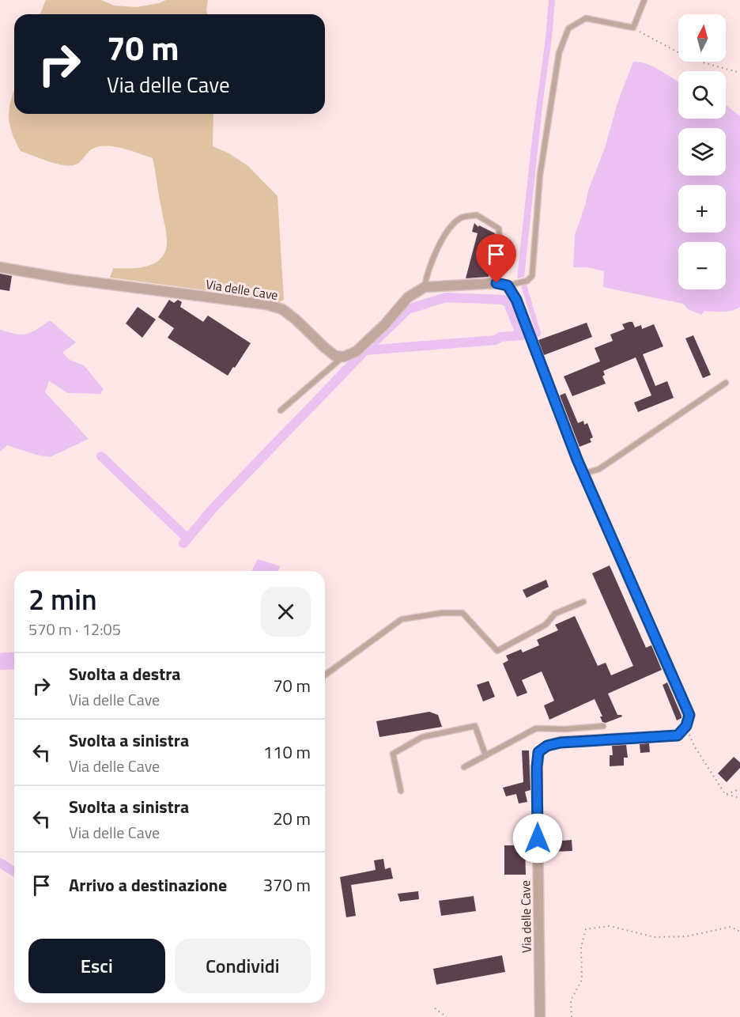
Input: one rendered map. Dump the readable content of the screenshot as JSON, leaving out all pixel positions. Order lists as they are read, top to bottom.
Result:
{
  "streets": {
    "street": ["Via delle Cave"]
  },
  "north": "top",
  "page": {
    "map_buttons": ["+", "−"],
    "turn": ["70 m", "Via delle Cave"],
    "heading": ["2 min", "570 m · 12:05"],
    "list": [
      {
        "name": "Svolta a destra",
        "note": "Via delle Cave",
        "value": "70 m"
      },
      {
        "name": "Svolta a sinistra",
        "note": "Via delle Cave",
        "value": "110 m"
      },
      {
        "name": "Svolta a sinistra",
        "note": "Via delle Cave",
        "value": "20 m"
      },
      {
        "name": "Arrivo a destinazione",
        "value": "370 m"
      }
    ],
    "buttons": ["Esci", "Condividi"]
  }
}
